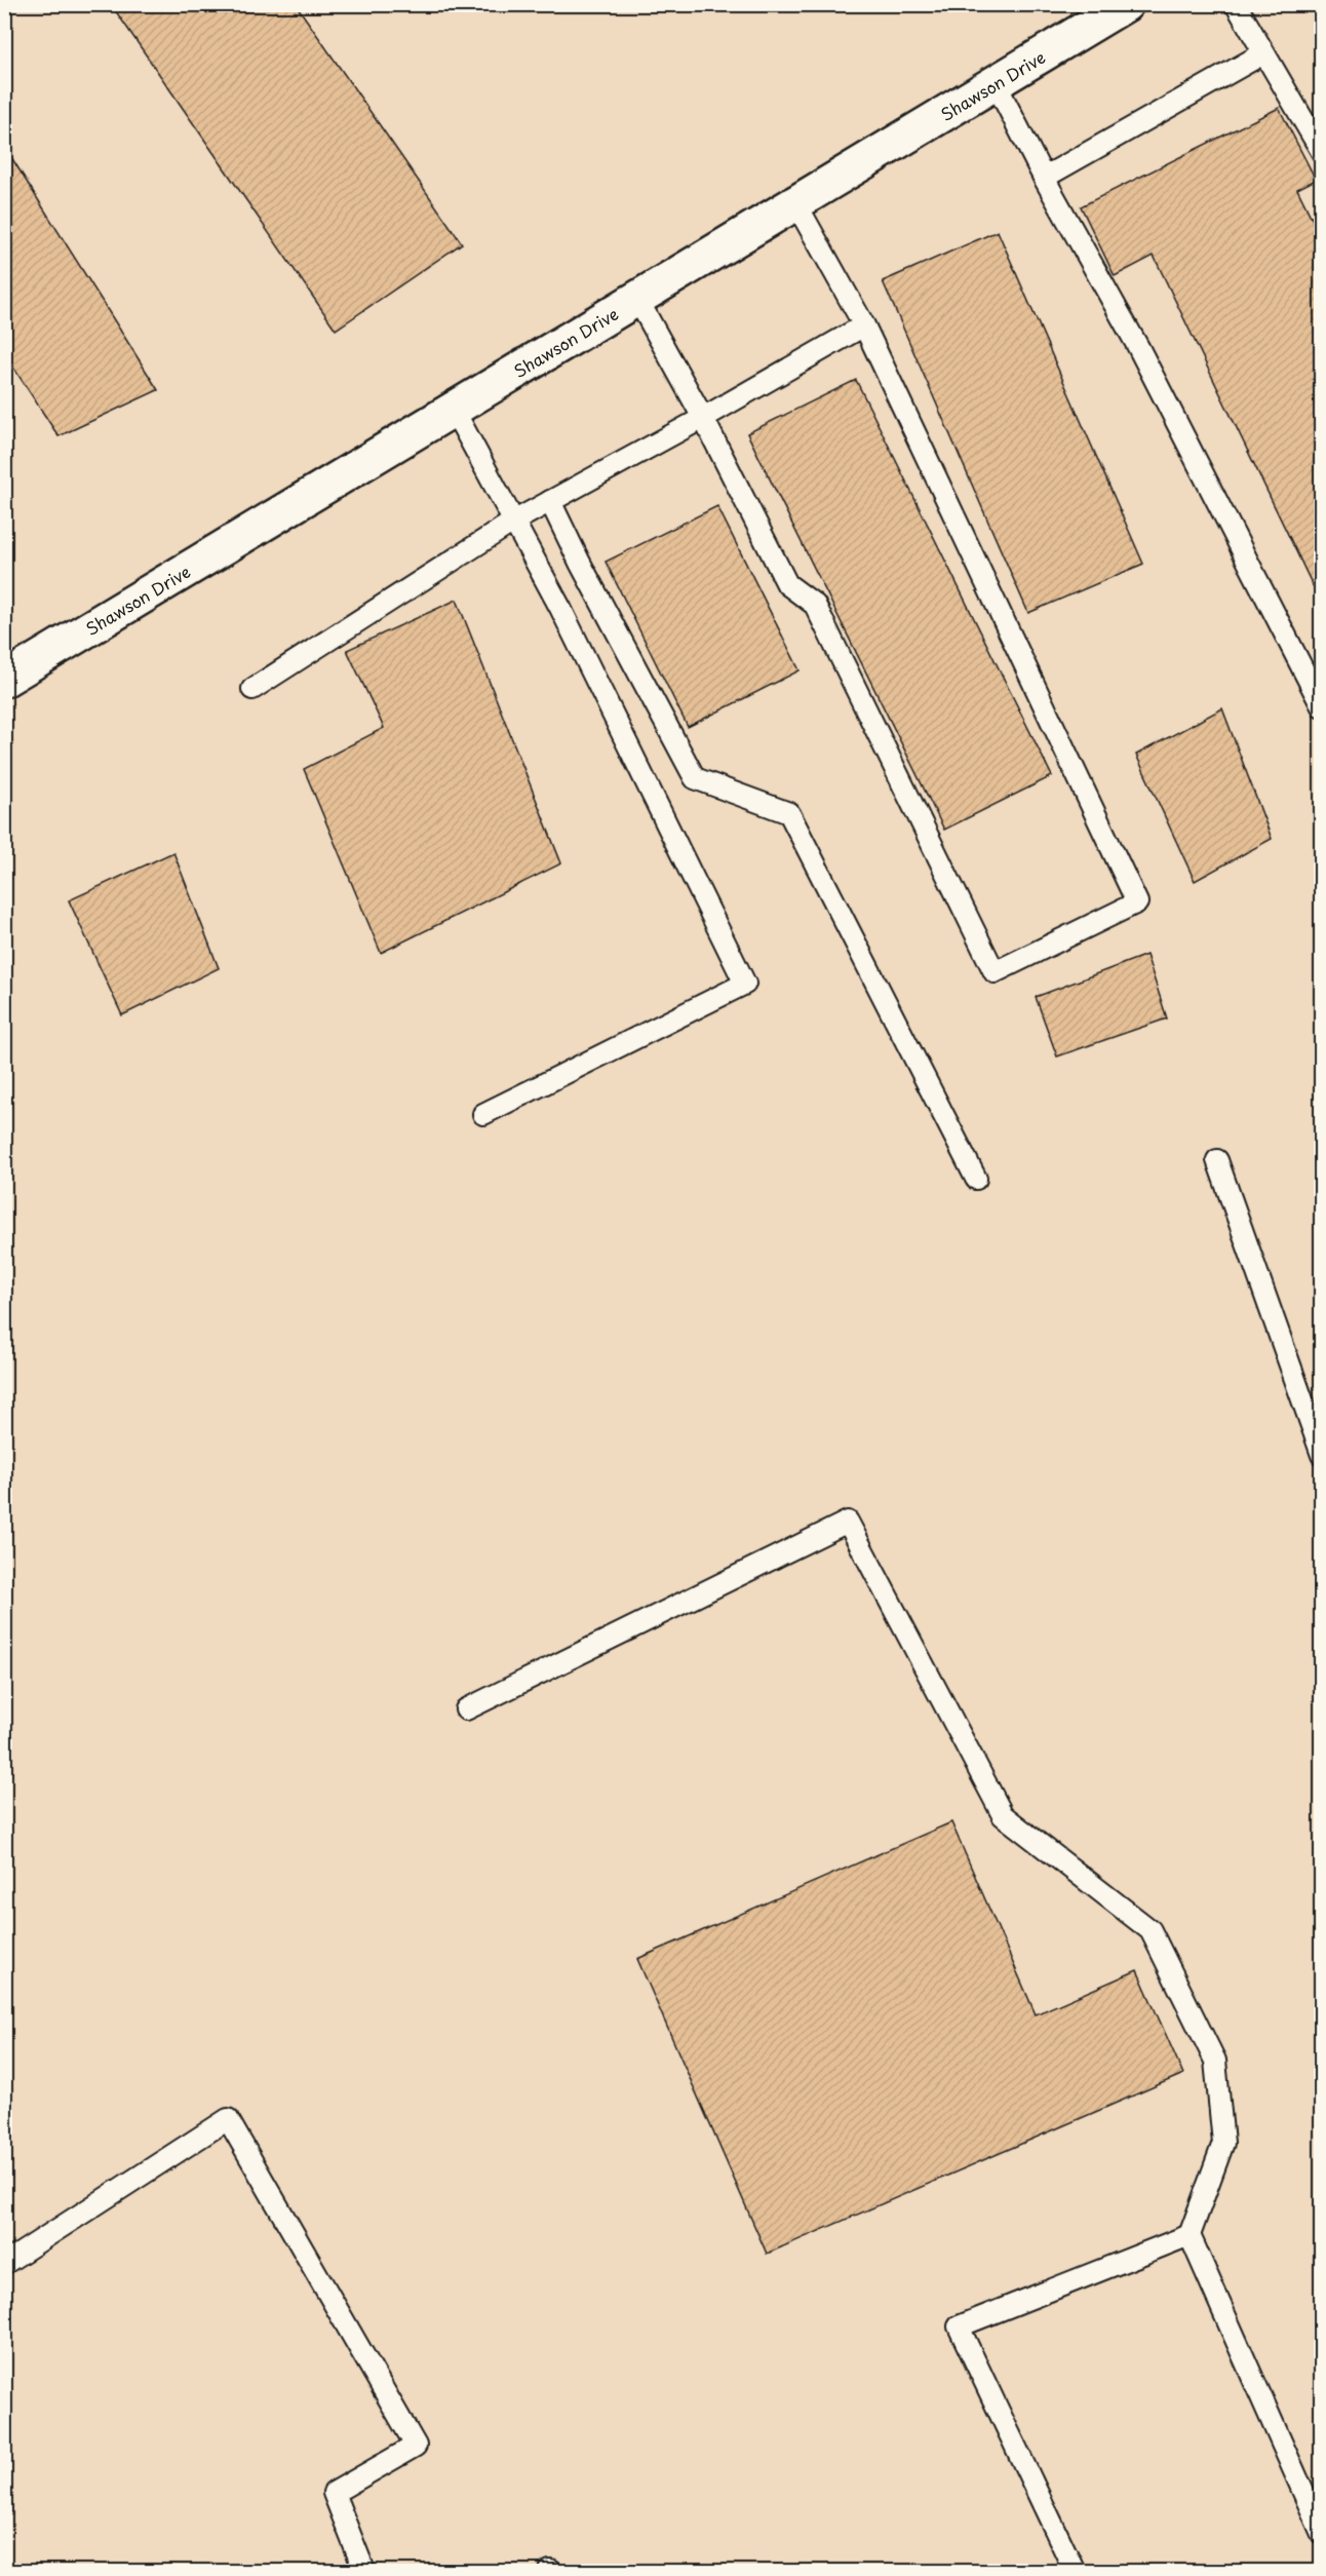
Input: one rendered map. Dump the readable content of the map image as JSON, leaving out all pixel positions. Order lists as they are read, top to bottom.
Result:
{
  "streets": {
    "street": ["Shawson Drive"]
  }
}
